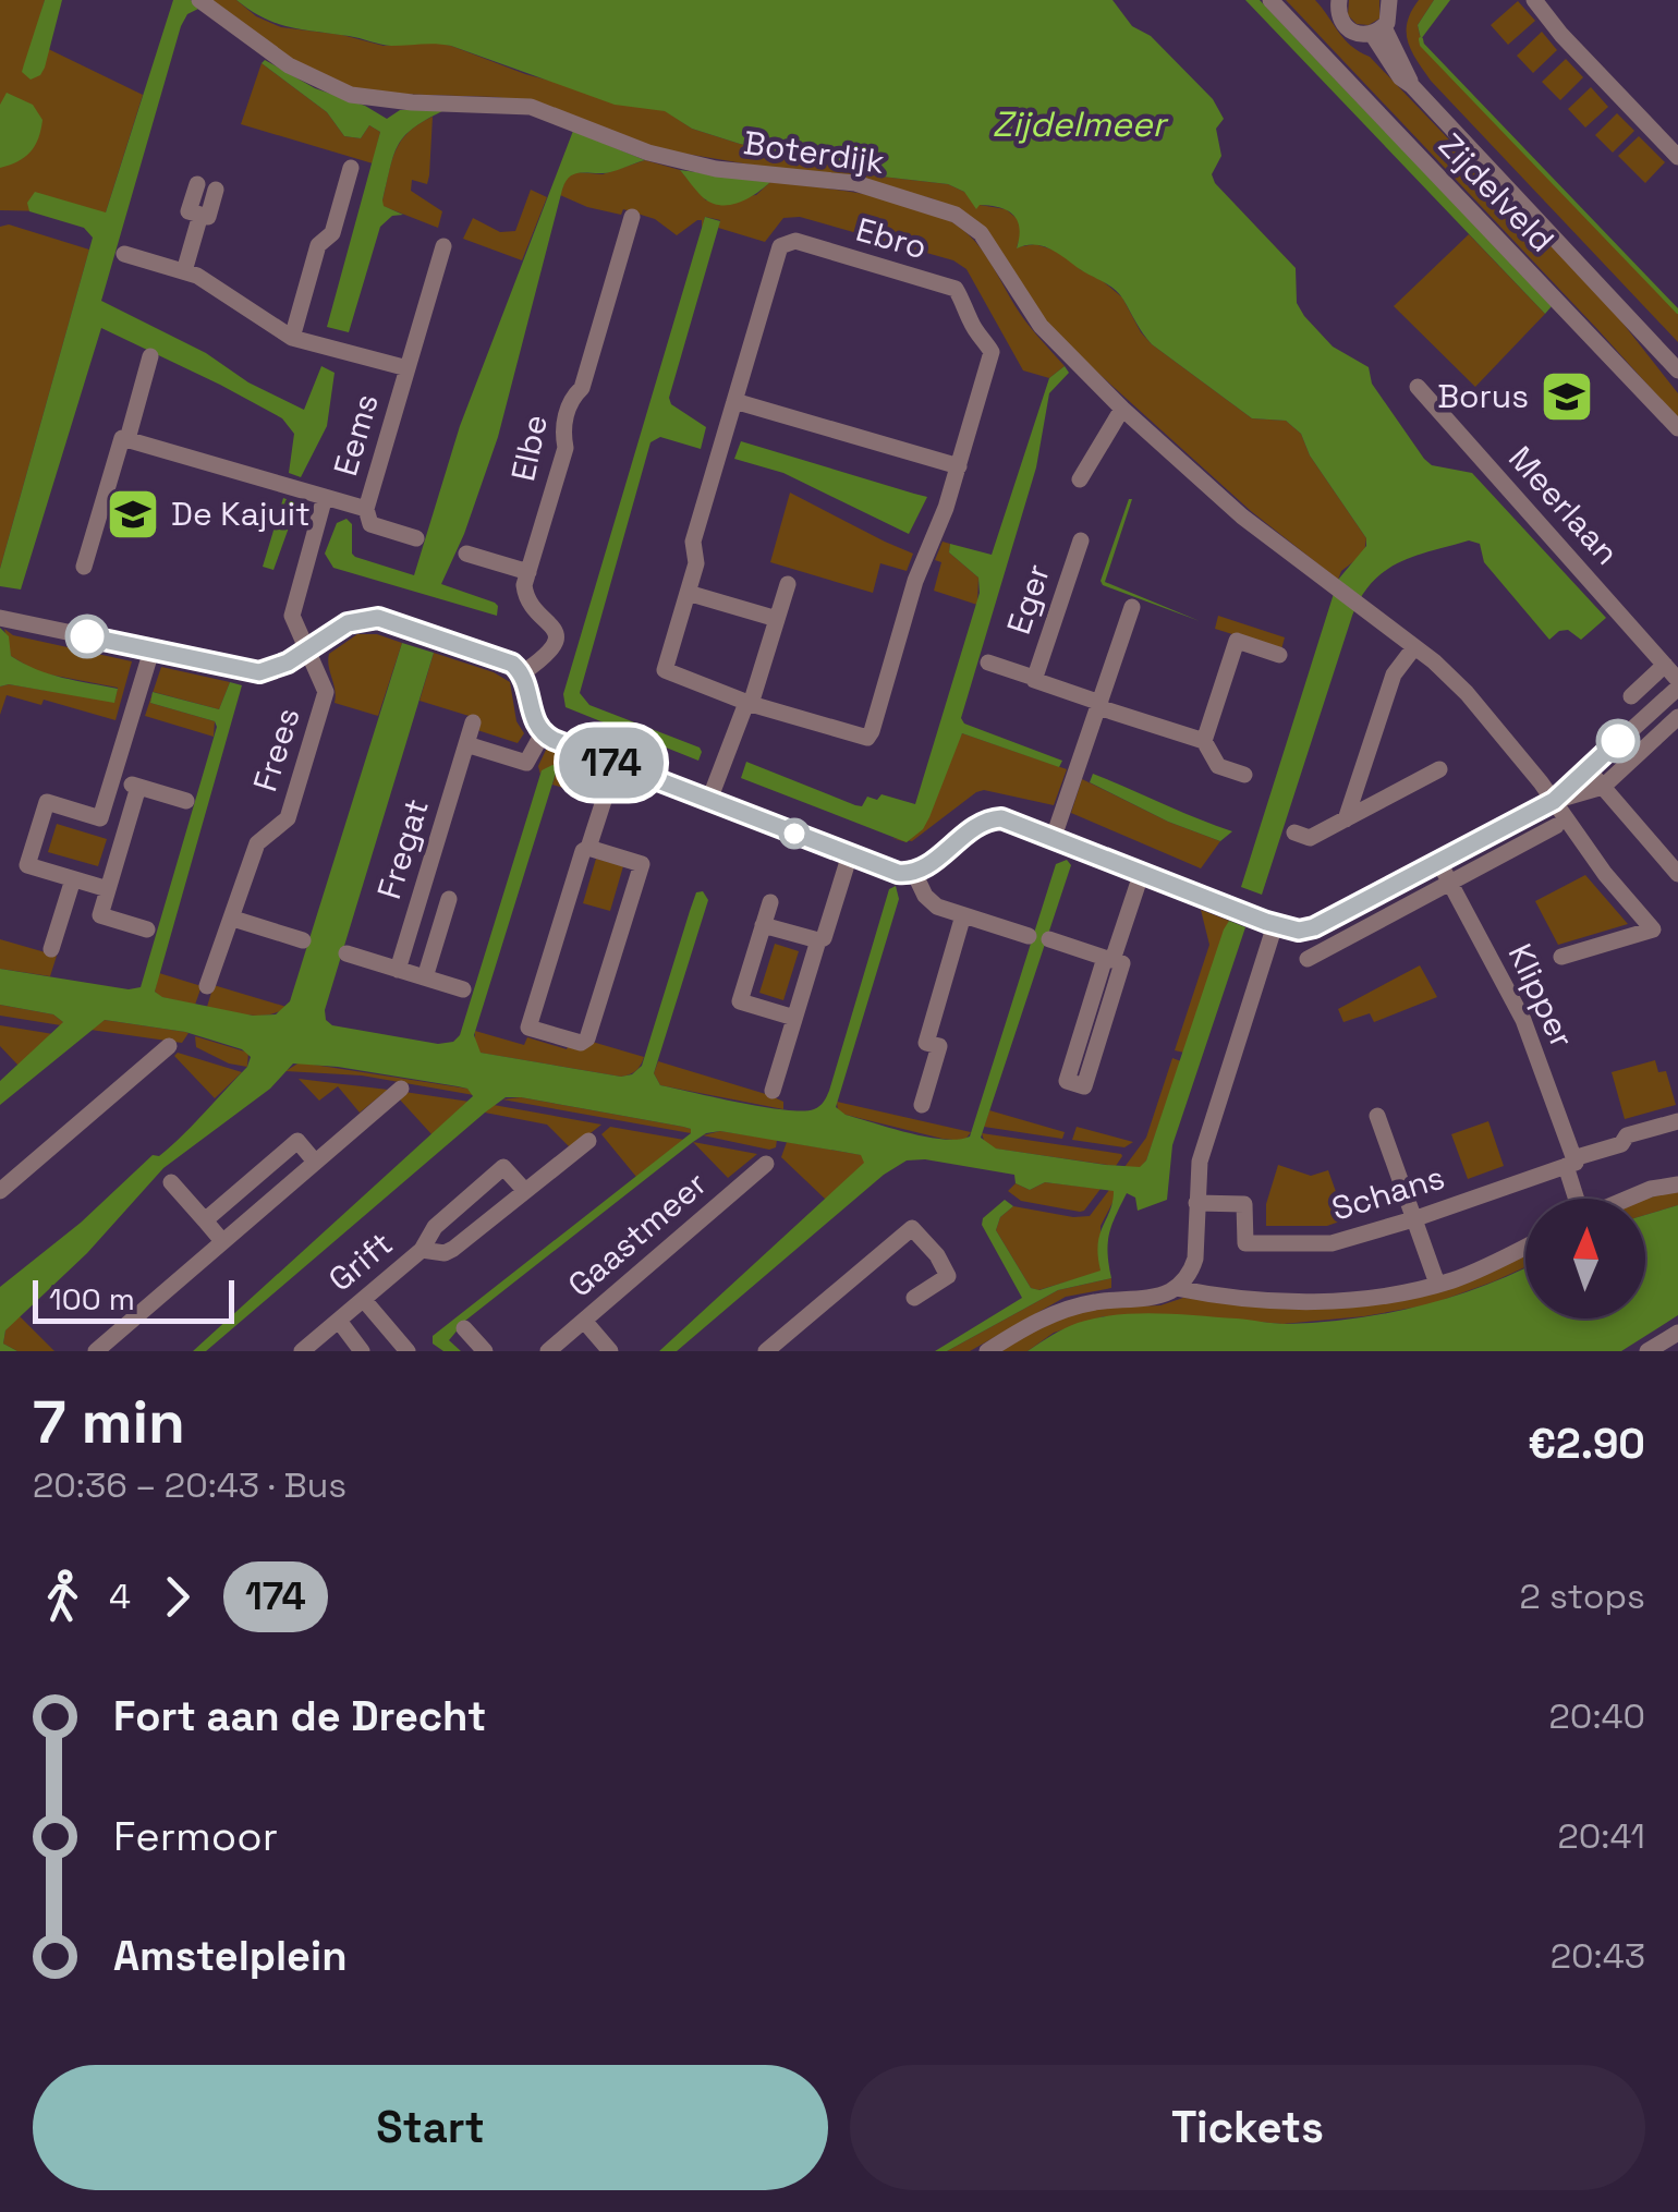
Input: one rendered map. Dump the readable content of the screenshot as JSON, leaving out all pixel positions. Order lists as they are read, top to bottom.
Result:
{
  "streets": {
    "street": [
      "Boterdijk",
      "Zijdelveld",
      "Ebro",
      "Eems",
      "Elbe",
      "Meerlaan",
      "Eger",
      "Frees",
      "Fregat",
      "Klipper",
      "Schans",
      "Gaastmeer",
      "Grift"
    ]
  },
  "crossings": [
    ["Eems", "Frees"],
    ["Klipper", "Schans"]
  ],
  "water": ["Zijdelmeer"],
  "places": {
    "school or university": ["Borus", "De Kajuit"]
  },
  "lines": ["bus line 174"],
  "scale_bar": "100 m",
  "north": "top",
  "page": {
    "on_map": "174",
    "scale": "100 m",
    "heading": ["7 min", "20:36 – 20:43 · Bus", "€2.90"],
    "legs": ["4", "174", "2 stops"],
    "list": [
      {
        "name": "Fort aan de Drecht",
        "value": "20:40"
      },
      {
        "name": "Fermoor",
        "value": "20:41"
      },
      {
        "name": "Amstelplein",
        "value": "20:43"
      }
    ],
    "buttons": ["Start", "Tickets"]
  }
}
